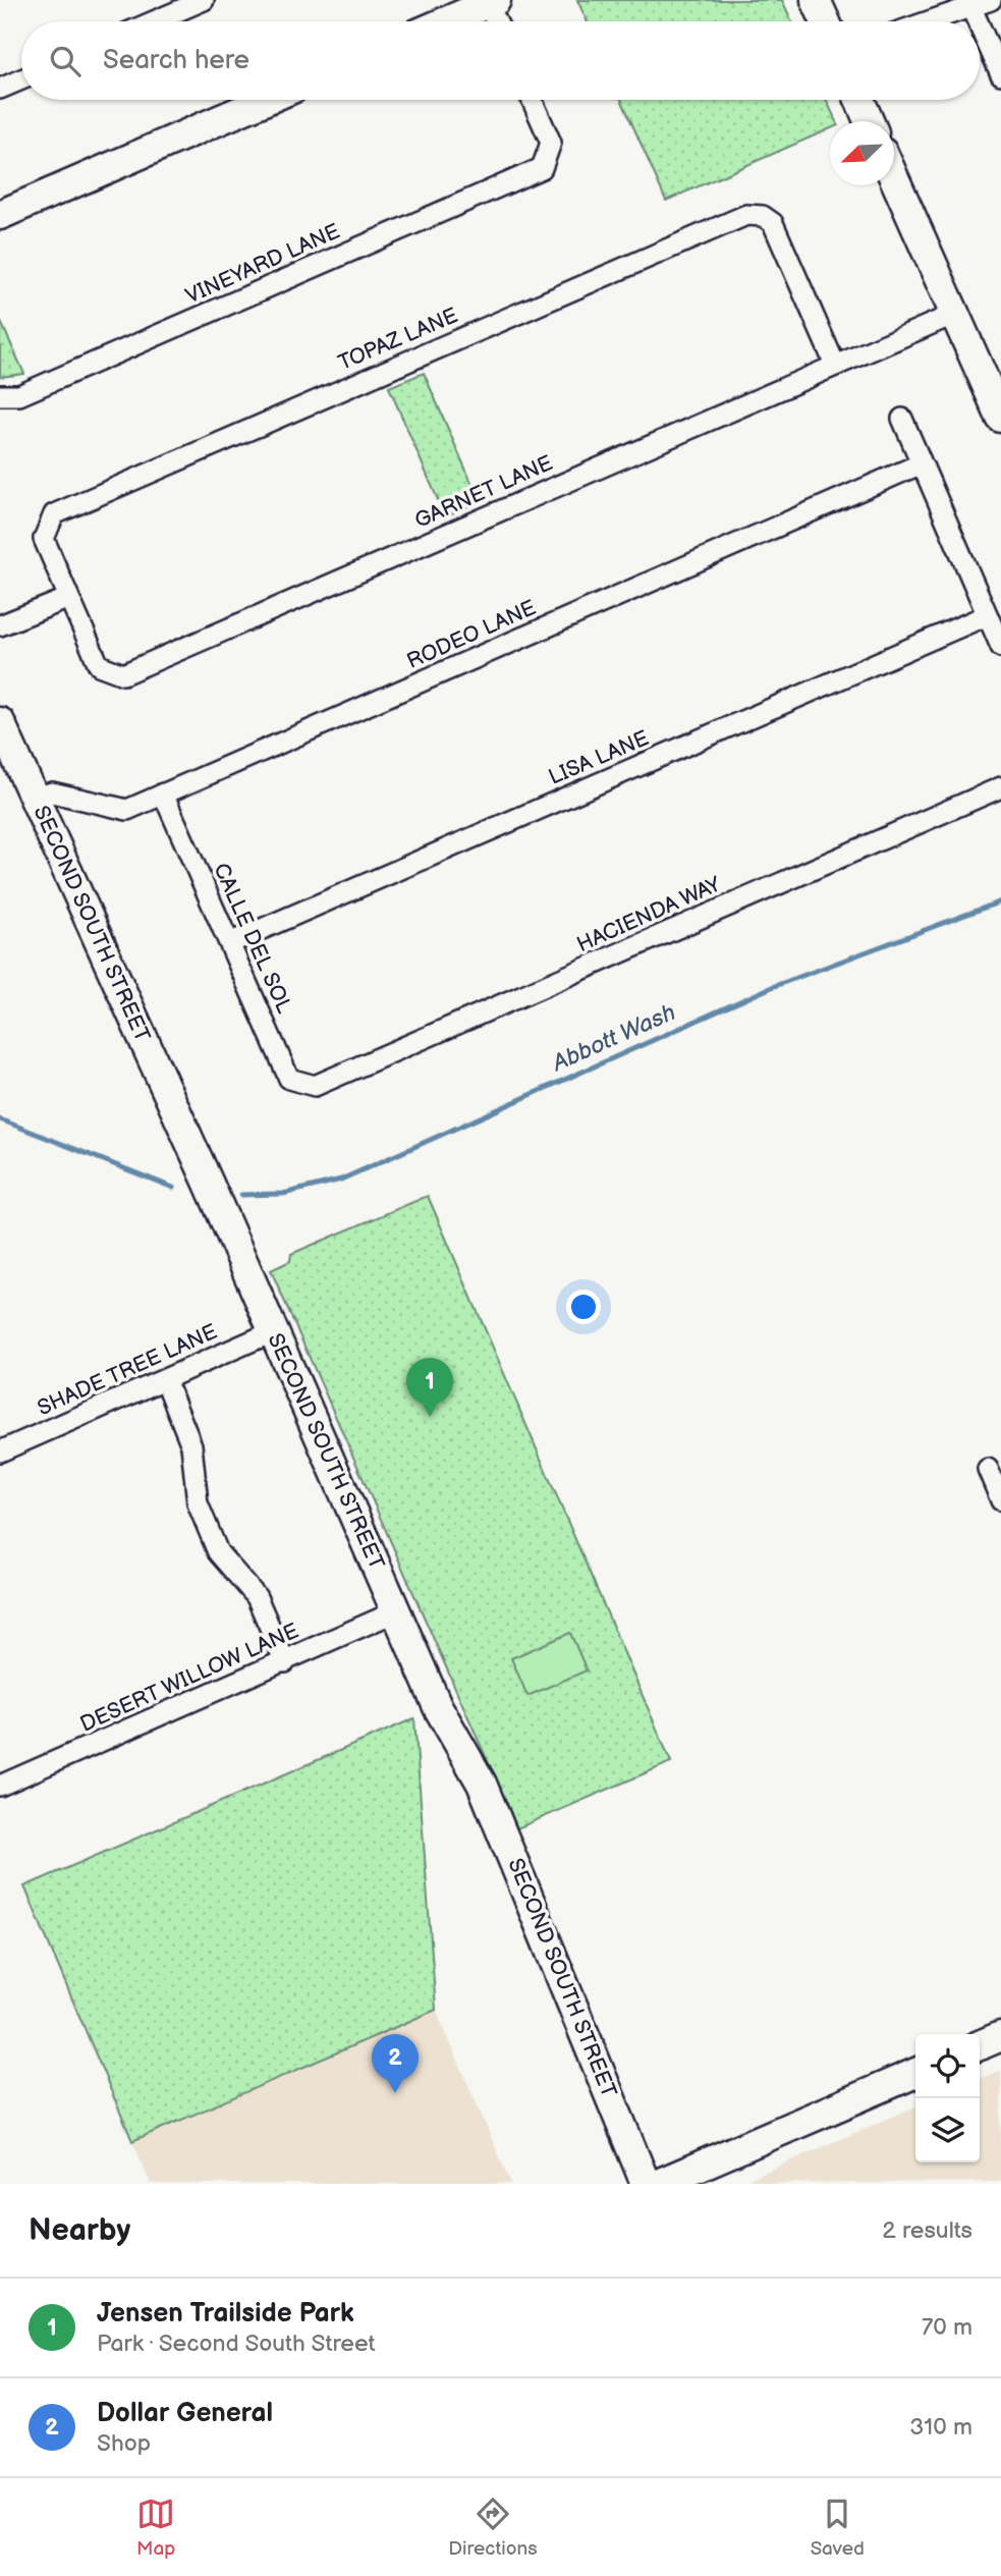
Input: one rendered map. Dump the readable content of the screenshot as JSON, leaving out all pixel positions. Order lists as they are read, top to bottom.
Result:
{
  "streets": {
    "street": [
      "VINEYARD LANE",
      "TOPAZ LANE",
      "GARNET LANE",
      "RODEO LANE",
      "LISA LANE",
      "HACIENDA WAY",
      "SECOND SOUTH STREET",
      "CALLE DEL SOL",
      "SHADE TREE LANE",
      "DESERT WILLOW LANE"
    ]
  },
  "crossings": [
    ["TOPAZ LANE", "GARNET LANE"],
    ["RODEO LANE", "SECOND SOUTH STREET"],
    ["RODEO LANE", "CALLE DEL SOL"],
    ["LISA LANE", "CALLE DEL SOL"],
    ["HACIENDA WAY", "CALLE DEL SOL"],
    ["SECOND SOUTH STREET", "SHADE TREE LANE"],
    ["SECOND SOUTH STREET", "DESERT WILLOW LANE"]
  ],
  "water": ["Abbott Wash"],
  "north": "bottom left",
  "page": {
    "search": "Search here",
    "pins": ["1", "2"],
    "heading": ["Nearby", "2 results"],
    "list": [
      {
        "mark": "1",
        "name": "Jensen Trailside Park",
        "note": "Park · Second South Street",
        "value": "70 m"
      },
      {
        "mark": "2",
        "name": "Dollar General",
        "note": "Shop",
        "value": "310 m"
      }
    ],
    "nav": ["Map", "Directions", "Saved"]
  }
}
